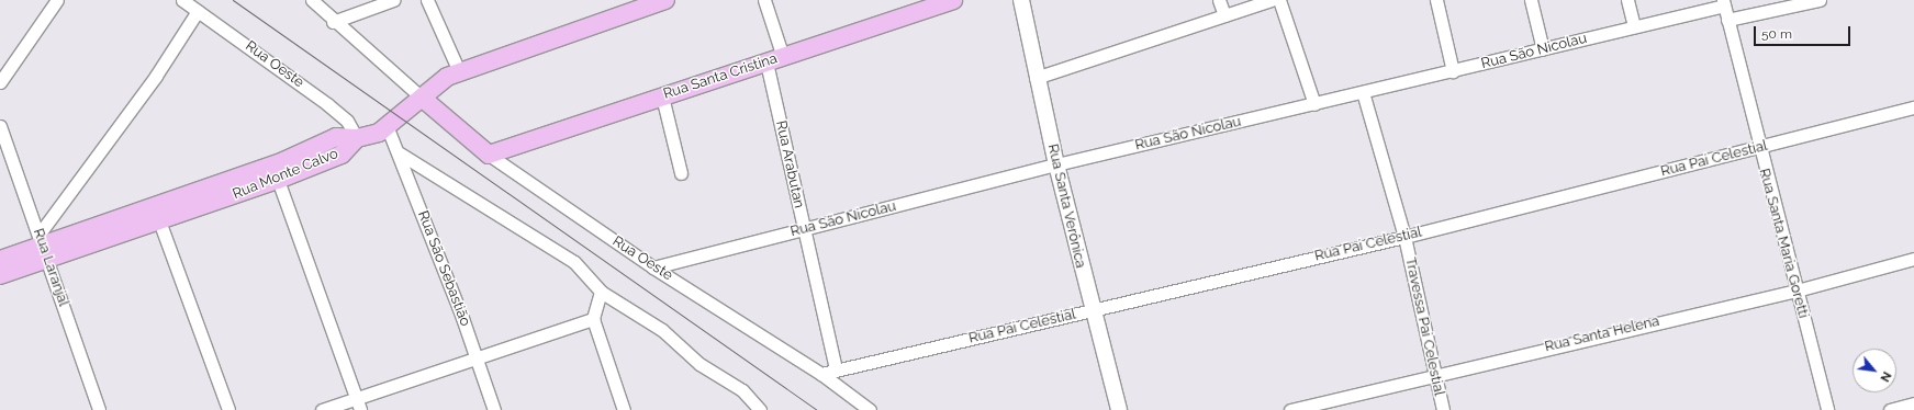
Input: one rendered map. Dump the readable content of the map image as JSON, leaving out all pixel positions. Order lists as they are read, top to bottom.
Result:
{
  "streets": {
    "main road": ["Rua Oeste", "Rua Santa Cristina", "Rua Monte Calvo"],
    "street": [
      "Rua São Nicolau",
      "Rua Pai Celestial",
      "Rua Arabutan",
      "Rua Santa Verônica",
      "Rua Santa Maria Goretti",
      "Rua Laranjal",
      "Rua São Sebastião",
      "Travessa Pai Celestial",
      "Rua Santa Helena"
    ]
  },
  "crossings": [
    ["Rua São Nicolau", "Rua Oeste"],
    ["Rua São Nicolau", "Rua Arabutan"],
    ["Rua São Nicolau", "Rua Santa Verônica"],
    ["Rua São Nicolau", "Rua Santa Maria Goretti"],
    ["Rua São Nicolau", "Travessa Pai Celestial"],
    ["Rua Oeste", "Rua Santa Cristina"],
    ["Rua Oeste", "Rua Pai Celestial"],
    ["Rua Oeste", "Rua Monte Calvo"],
    ["Rua Santa Cristina", "Rua Arabutan"],
    ["Rua Pai Celestial", "Rua Arabutan"],
    ["Rua Pai Celestial", "Rua Santa Verônica"],
    ["Rua Pai Celestial", "Rua Santa Maria Goretti"],
    ["Rua Pai Celestial", "Travessa Pai Celestial"],
    ["Rua Monte Calvo", "Rua Laranjal"],
    ["Rua Santa Maria Goretti", "Rua Santa Helena"],
    ["Travessa Pai Celestial", "Rua Santa Helena"]
  ],
  "scale_bar": "50 m",
  "north": "bottom right"
}
